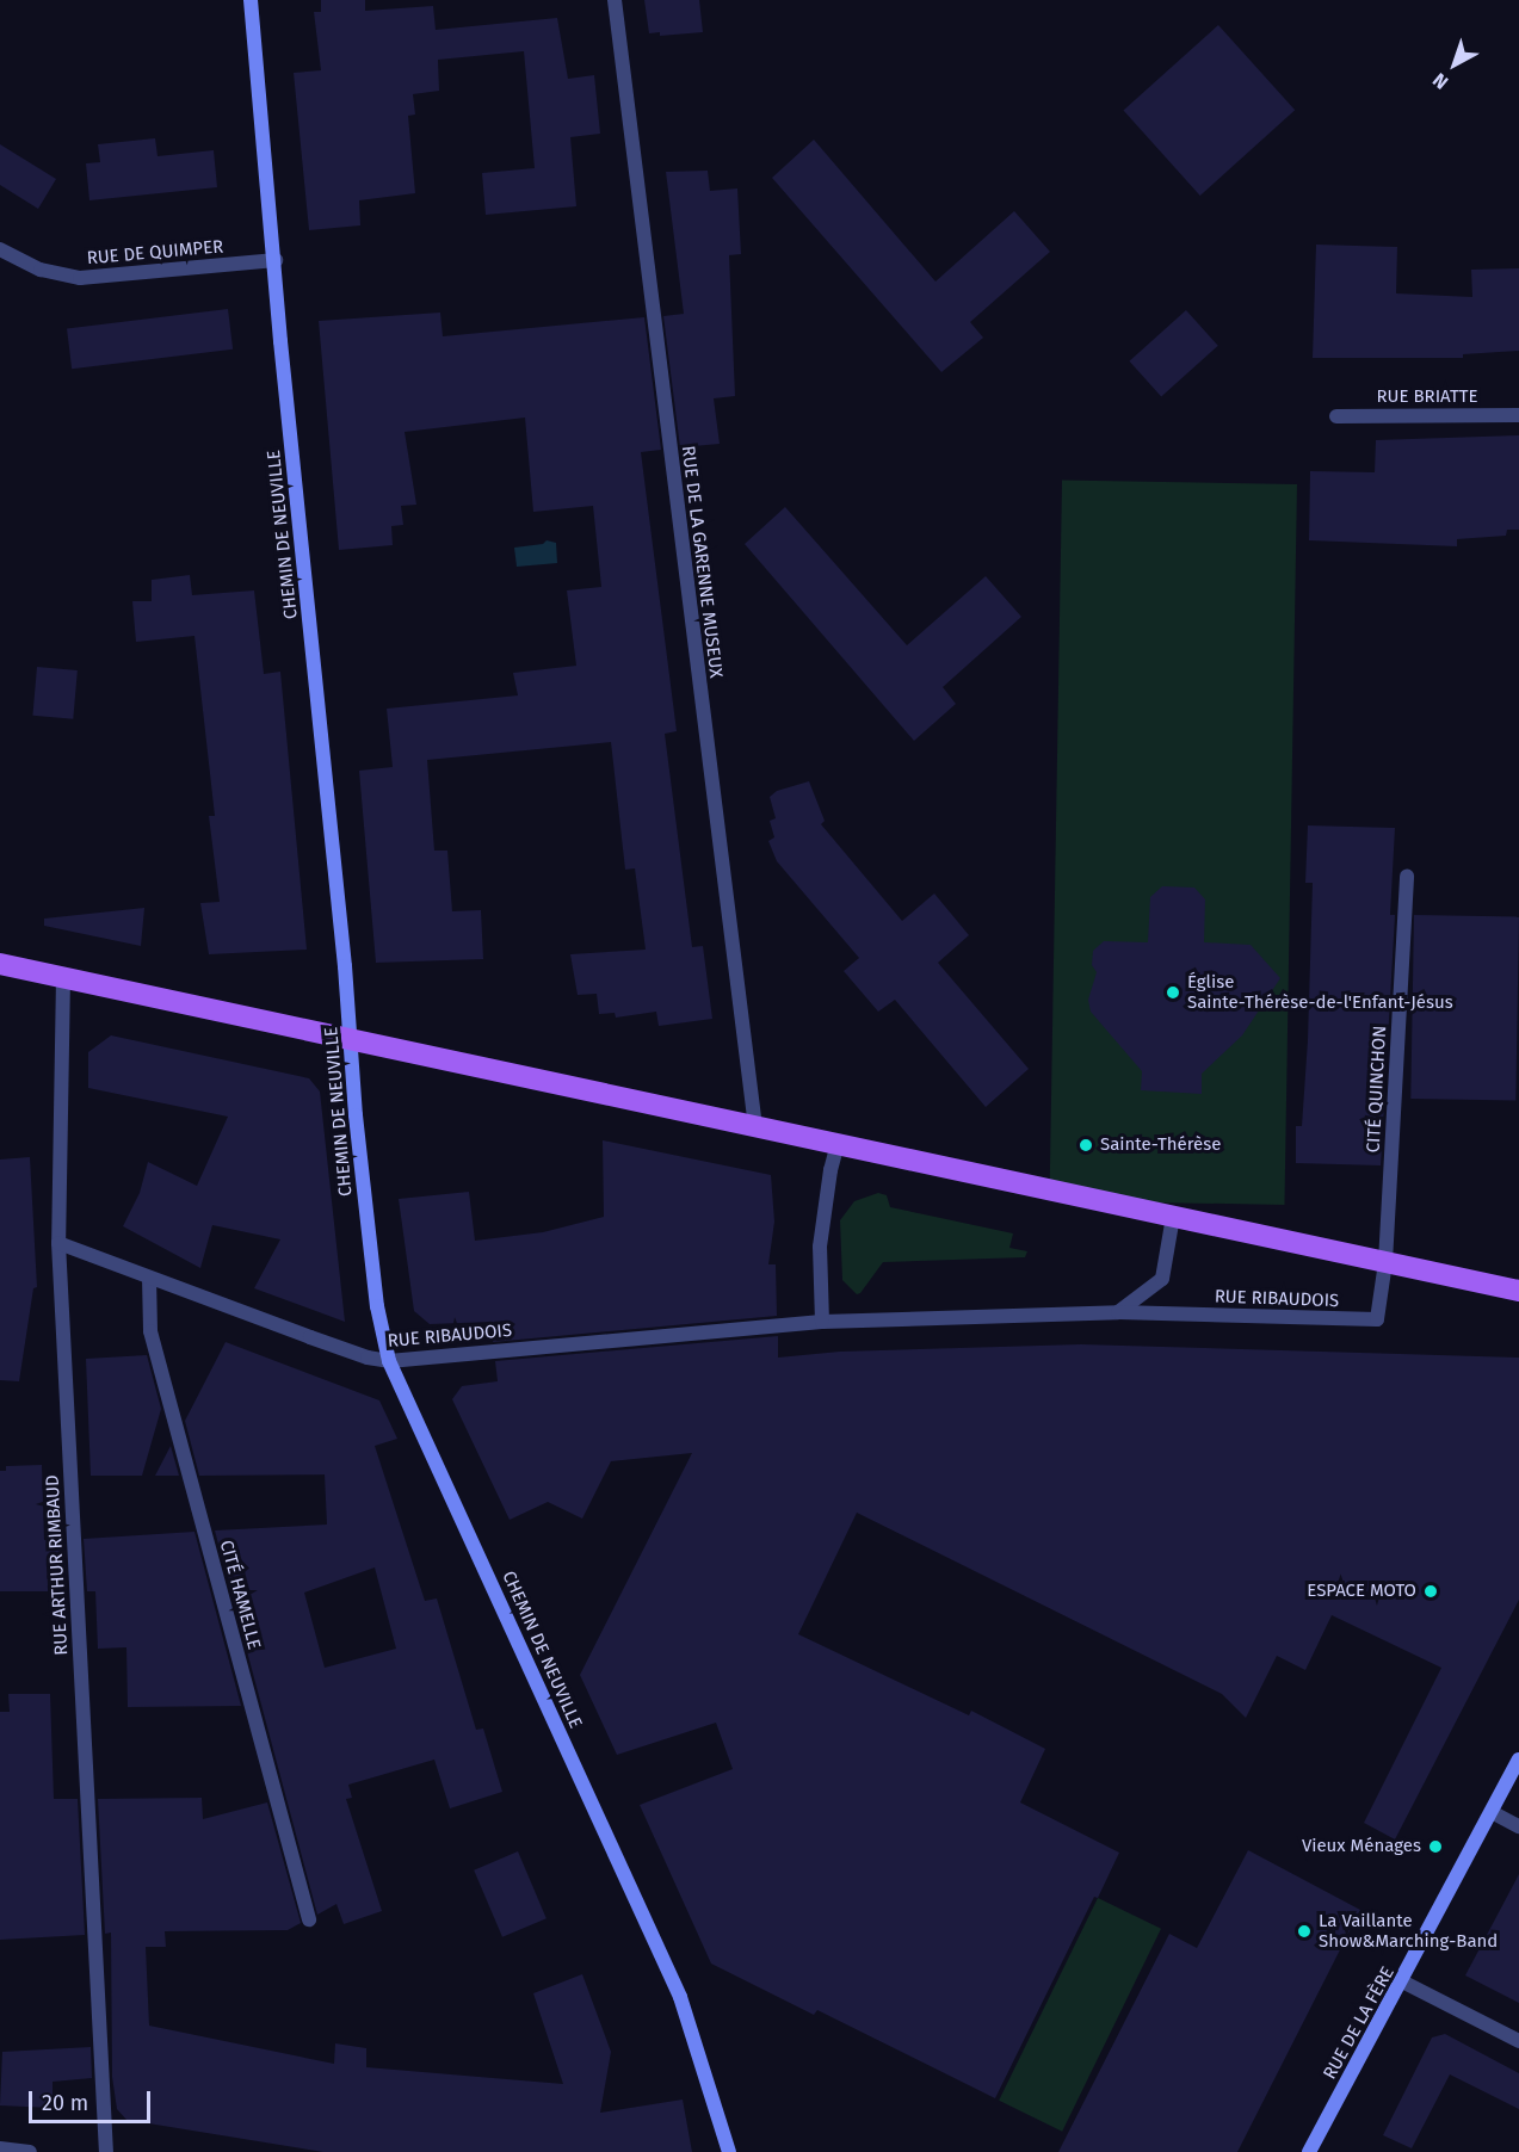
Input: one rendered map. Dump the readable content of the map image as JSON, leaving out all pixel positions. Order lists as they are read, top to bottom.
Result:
{
  "streets": {
    "main road": ["CHEMIN DE NEUVILLE", "RUE DE LA FÈRE"],
    "street": [
      "RUE DE QUIMPER",
      "RUE BRIATTE",
      "RUE DE LA GARENNE MUSEUX",
      "CITÉ QUINCHON",
      "RUE RIBAUDOIS",
      "RUE ARTHUR RIMBAUD",
      "CITÉ HAMELLE"
    ]
  },
  "crossings": [
    ["RUE DE QUIMPER", "CHEMIN DE NEUVILLE"],
    ["CHEMIN DE NEUVILLE", "RUE RIBAUDOIS"],
    ["CITÉ QUINCHON", "RUE RIBAUDOIS"],
    ["RUE RIBAUDOIS", "RUE ARTHUR RIMBAUD"],
    ["RUE RIBAUDOIS", "CITÉ HAMELLE"]
  ],
  "places": [
    "Église Sainte-Thérèse-de-l'Enfant-Jésus",
    "Sainte-Thérèse",
    "ESPACE MOTO",
    "Vieux Ménages",
    "La Vaillante Show&Marching-Band"
  ],
  "scale_bar": "20 m",
  "north": "bottom left"
}
